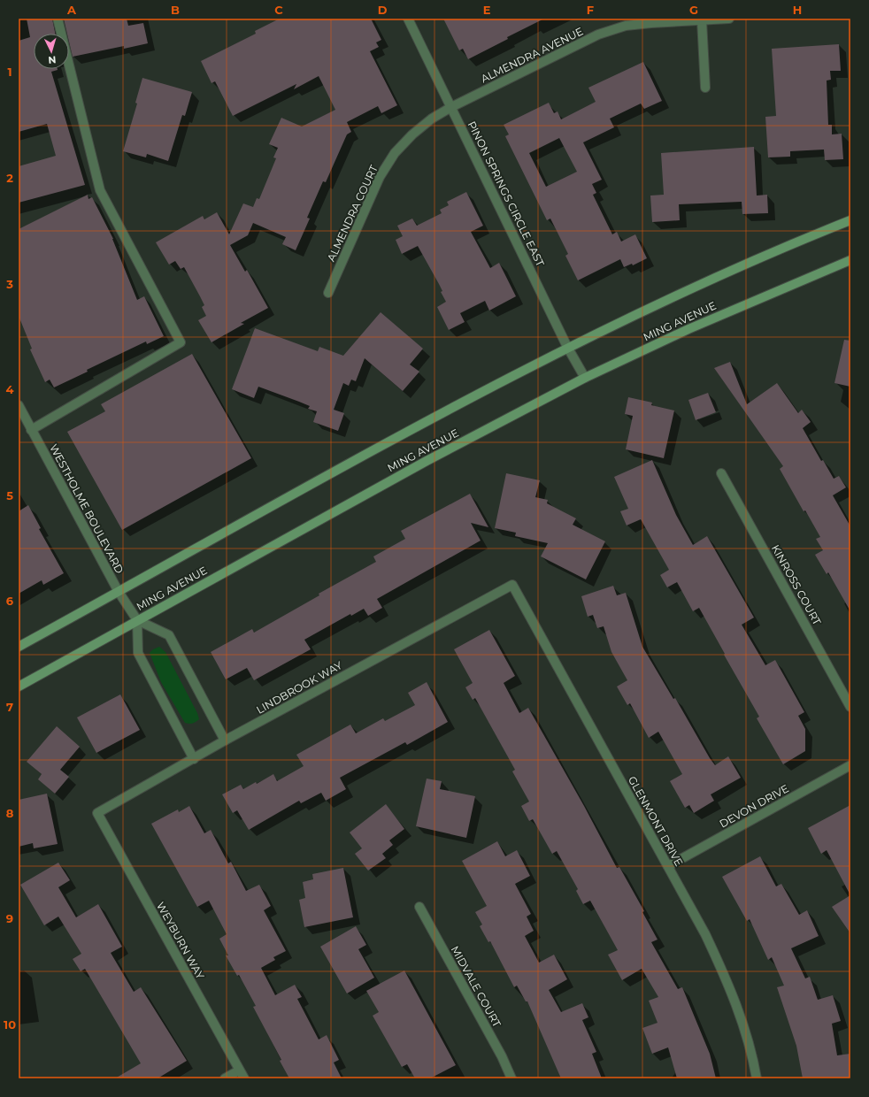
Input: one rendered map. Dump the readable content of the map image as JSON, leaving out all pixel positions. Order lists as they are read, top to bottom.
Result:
{
  "streets": {
    "main road": ["MING AVENUE"],
    "street": [
      "ALMENDRA AVENUE",
      "PINON SPRINGS CIRCLE EAST",
      "ALMENDRA COURT",
      "WESTHOLME BOULEVARD",
      "KINROSS COURT",
      "LINDBROOK WAY",
      "DEVON DRIVE",
      "GLENMONT DRIVE",
      "WEYBURN WAY",
      "MIDVALE COURT"
    ]
  },
  "crossings": [
    ["ALMENDRA AVENUE", "PINON SPRINGS CIRCLE EAST"],
    ["ALMENDRA AVENUE", "ALMENDRA COURT"],
    ["PINON SPRINGS CIRCLE EAST", "ALMENDRA COURT"],
    ["PINON SPRINGS CIRCLE EAST", "MING AVENUE"],
    ["MING AVENUE", "WESTHOLME BOULEVARD"],
    ["LINDBROOK WAY", "GLENMONT DRIVE"],
    ["LINDBROOK WAY", "WEYBURN WAY"],
    ["DEVON DRIVE", "GLENMONT DRIVE"]
  ],
  "north": "bottom",
  "grid": {
    "columns": [
      "A",
      "B",
      "C",
      "D",
      "E",
      "F",
      "G",
      "H"
    ],
    "rows": [
      "1",
      "2",
      "3",
      "4",
      "5",
      "6",
      "7",
      "8",
      "9",
      "10"
    ]
  }
}
